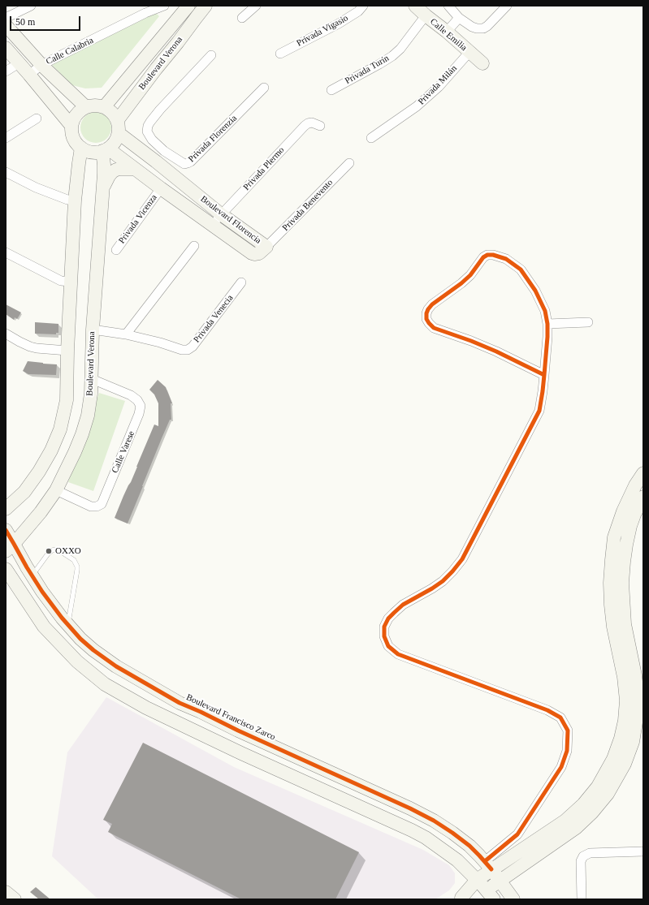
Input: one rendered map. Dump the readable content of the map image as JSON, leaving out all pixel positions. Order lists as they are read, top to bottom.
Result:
{
  "streets": {
    "street": [
      "Privada Vigasio",
      "Calle Emilia",
      "Calle Calabria",
      "Boulevard Verona",
      "Privada Turín",
      "Privada Milán",
      "Privada Florenzia",
      "Privada Plermo",
      "Privada Benevento",
      "Privada Vicenza",
      "Boulevard Florencia",
      "Privada Venecia",
      "Calle Varese",
      "Boulevard Francisco Zarco"
    ]
  },
  "crossings": [
    ["Calle Emilia", "Privada Turín"],
    ["Calle Emilia", "Privada Milán"],
    ["Boulevard Verona", "Boulevard Florencia"],
    ["Boulevard Verona", "Privada Venecia"],
    ["Boulevard Verona", "Calle Varese"],
    ["Boulevard Verona", "Boulevard Francisco Zarco"],
    ["Privada Plermo", "Boulevard Florencia"],
    ["Privada Benevento", "Boulevard Florencia"],
    ["Privada Vicenza", "Boulevard Florencia"]
  ],
  "places": ["OXXO"],
  "scale_bar": "50 m"
}
